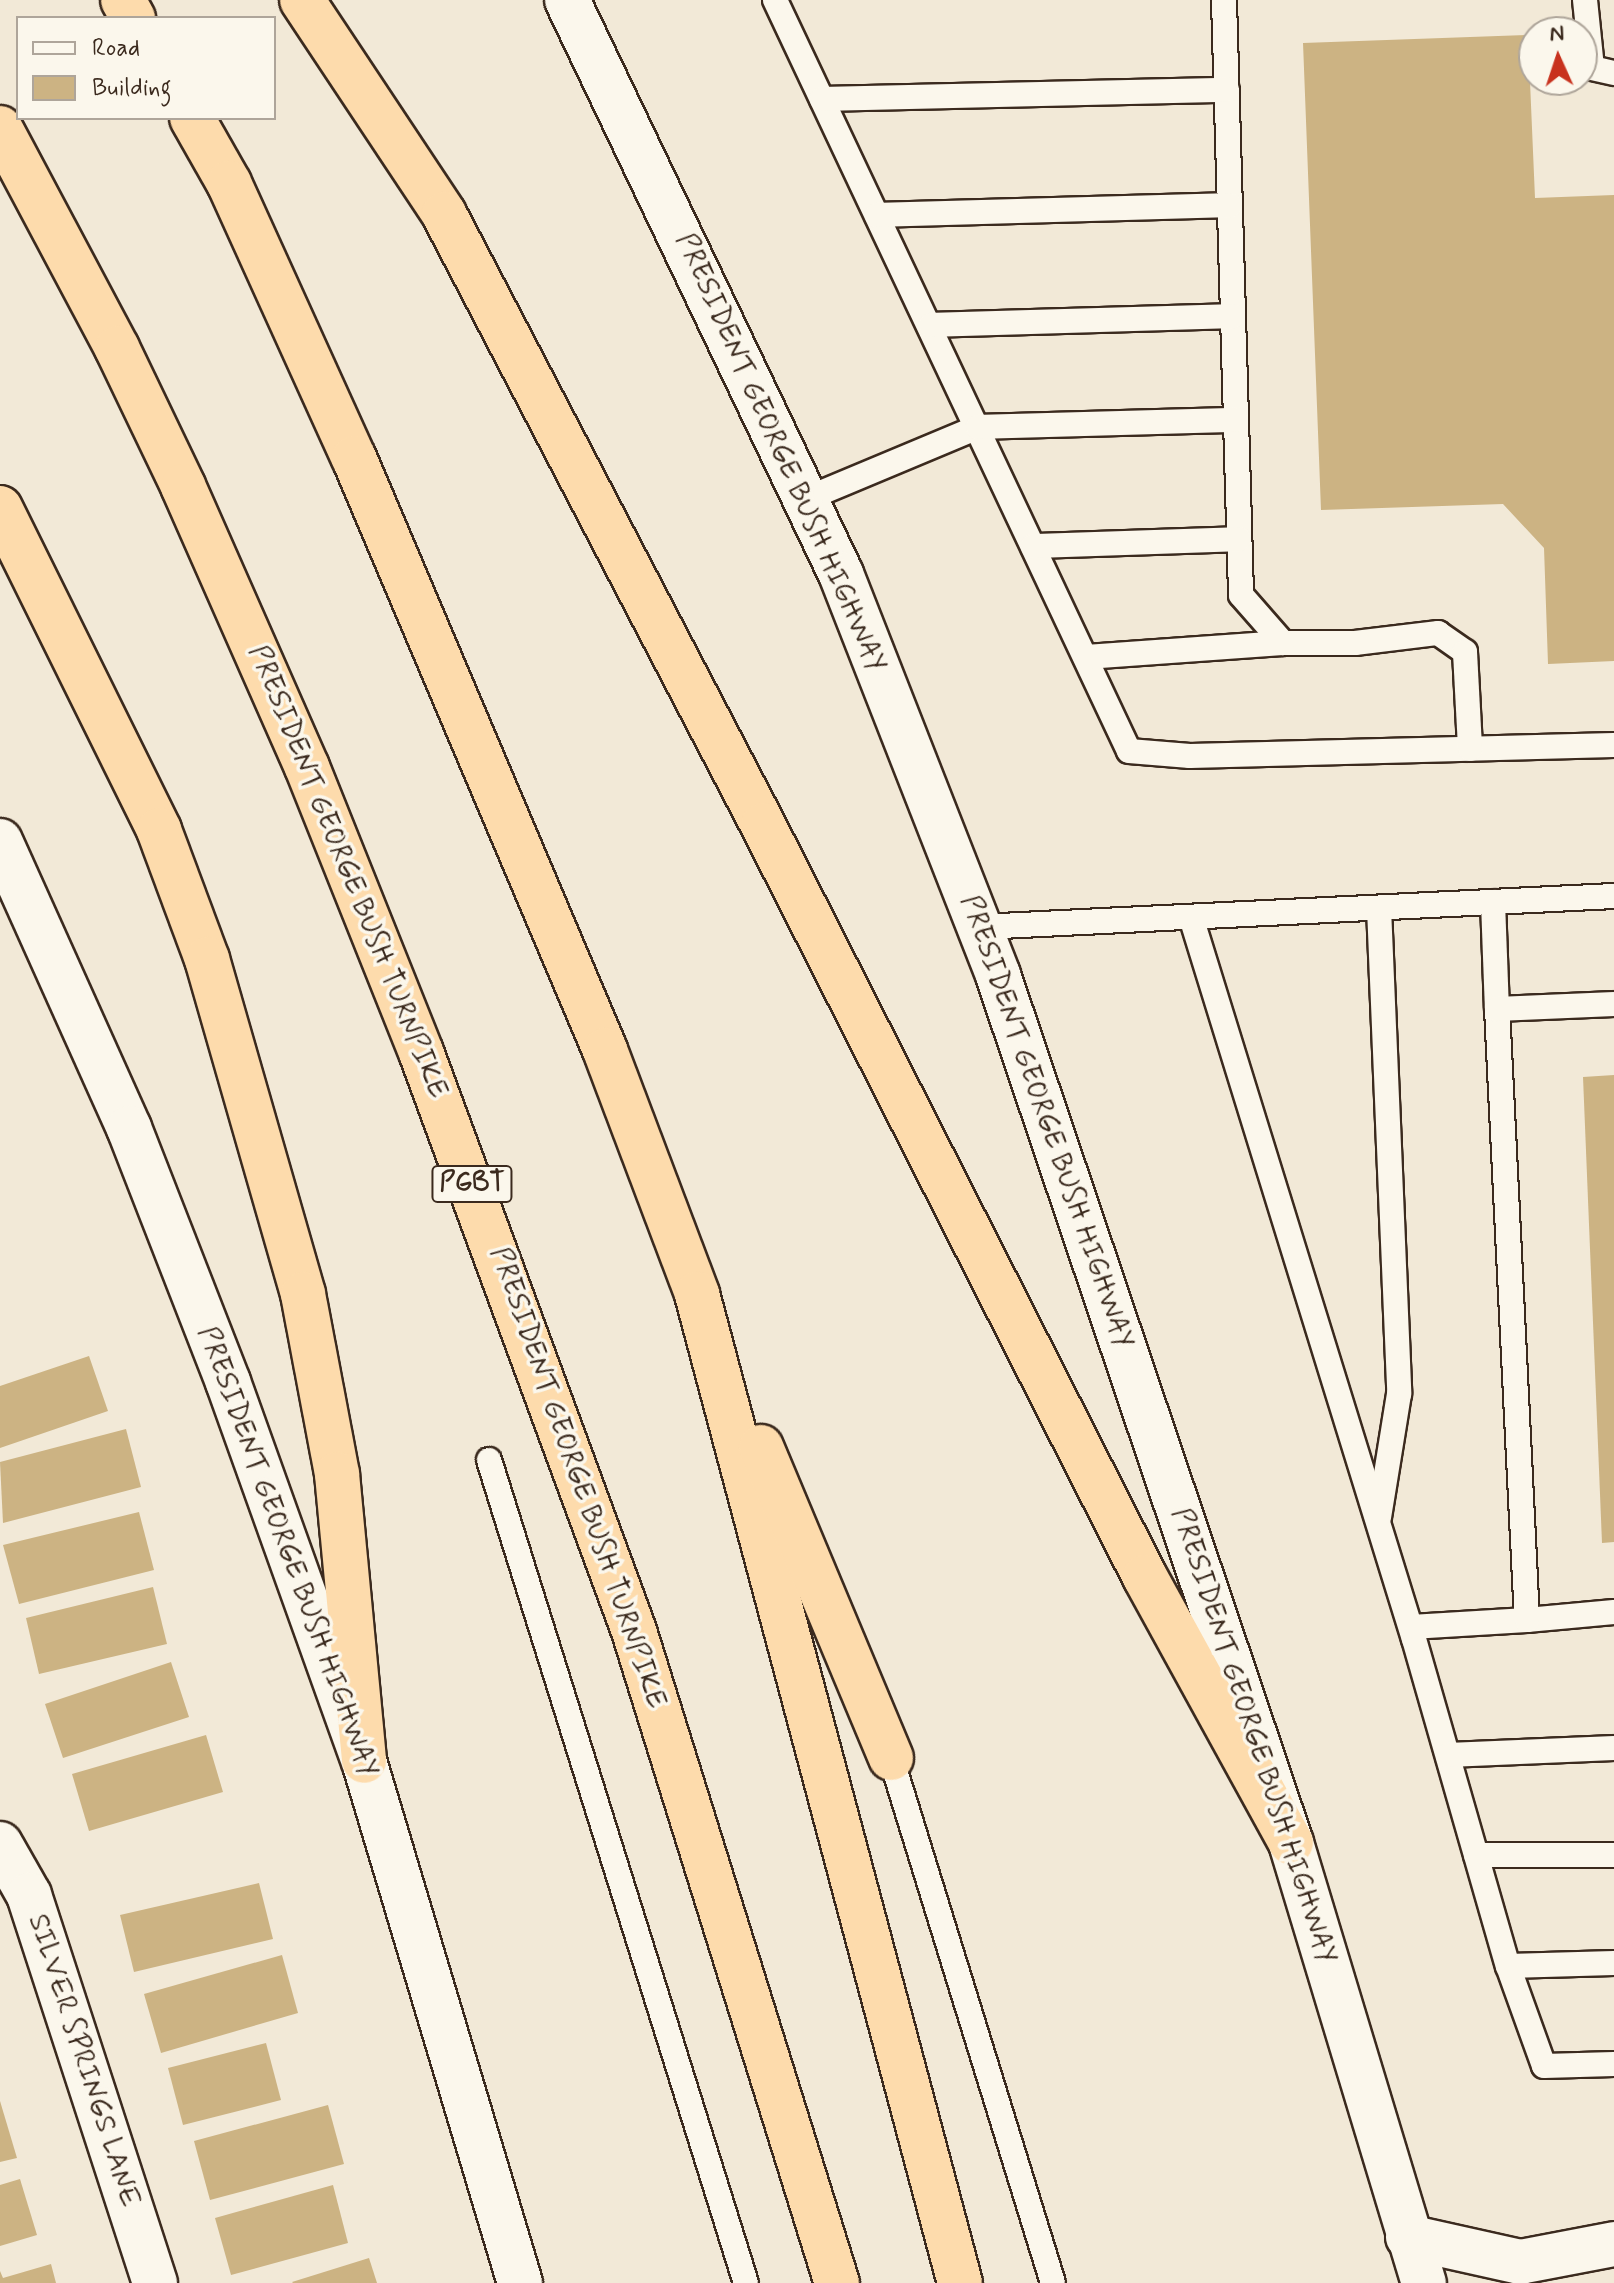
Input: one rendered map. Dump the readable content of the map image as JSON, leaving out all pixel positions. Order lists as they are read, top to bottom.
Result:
{
  "streets": {
    "highway": ["PRESIDENT GEORGE BUSH TURNPIKE", "PGBT"],
    "main road": ["PRESIDENT GEORGE BUSH HIGHWAY", "SILVER SPRINGS LANE"]
  },
  "legend": ["Road", "Building"],
  "north": "top"
}
